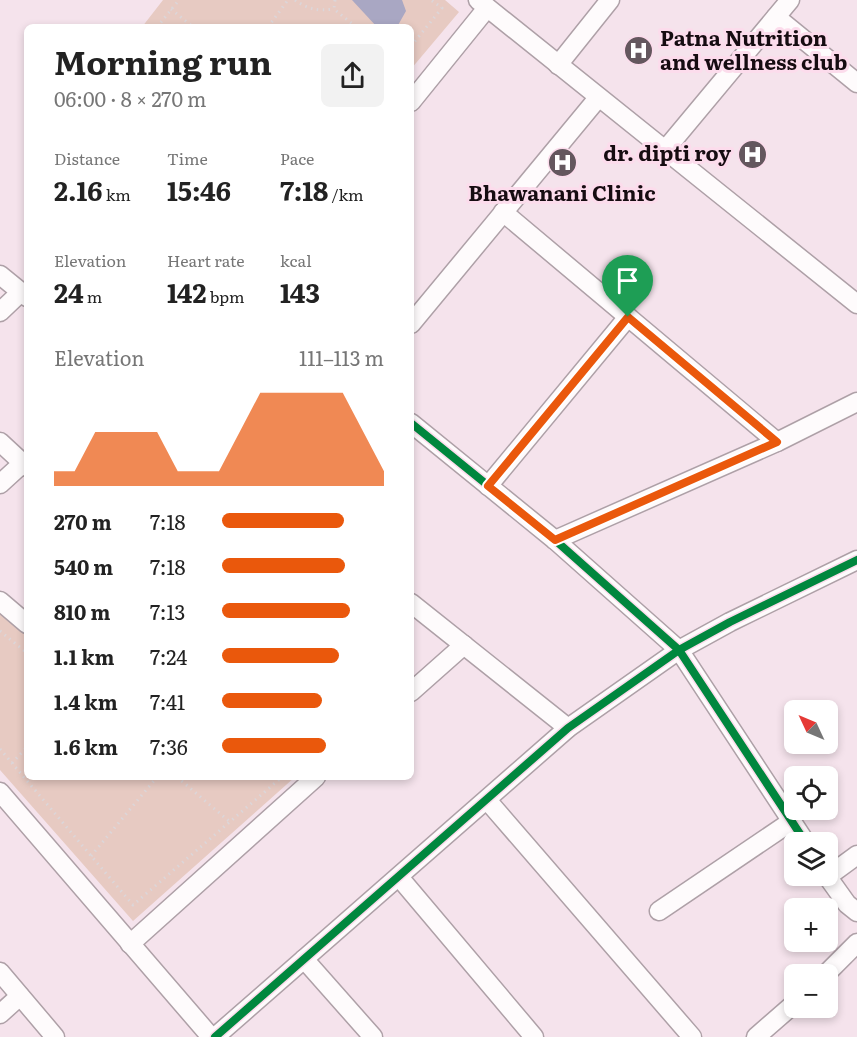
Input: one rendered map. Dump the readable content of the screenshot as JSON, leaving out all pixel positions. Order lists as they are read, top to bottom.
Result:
{
  "places": {
    "hospital": ["Patna Nutrition and wellness club", "dr. dipti roy", "Bhawanani Clinic"]
  },
  "north": "top left",
  "page": {
    "heading": ["Morning run", "06:00 · 8 × 270 m"],
    "stats": [
      ["Distance", "2.16 km"],
      ["Time", "15:46"],
      ["Pace", "7:18 /km"],
      ["Elevation", "24 m"],
      ["Heart rate", "142 bpm"],
      ["kcal", "143"]
    ],
    "chart": ["Elevation", "111–113 m"],
    "list": [
      {
        "name": "270 m",
        "note": "7:18"
      },
      {
        "name": "540 m",
        "note": "7:18"
      },
      {
        "name": "810 m",
        "note": "7:13"
      },
      {
        "name": "1.1 km",
        "note": "7:24"
      },
      {
        "name": "1.4 km",
        "note": "7:41"
      },
      {
        "name": "1.6 km",
        "note": "7:36"
      }
    ],
    "map_buttons": ["+", "−"]
  }
}
